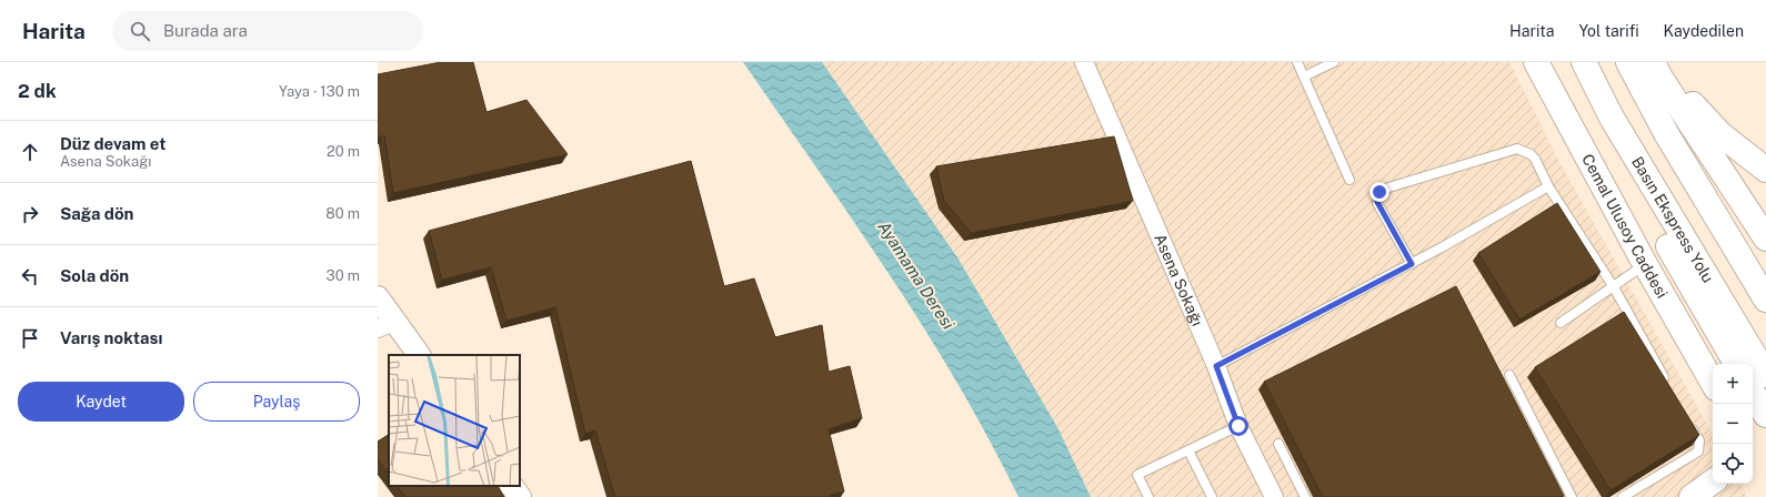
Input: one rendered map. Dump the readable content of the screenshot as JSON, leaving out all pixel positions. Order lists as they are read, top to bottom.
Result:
{
  "streets": {
    "main road": ["Basın Ekspress Yolu", "Cemal Ulusoy Caddesi"],
    "street": ["Asena Sokağı"]
  },
  "water": ["Ayamama Deresi"],
  "page": {
    "header": "Harita",
    "search": "Burada ara",
    "nav": ["Harita", "Yol tarifi", "Kaydedilen"],
    "heading": ["2 dk", "Yaya · 130 m"],
    "list": [
      ["Düz devam et", "Asena Sokağı", "20 m"],
      ["Sağa dön", "80 m"],
      ["Sola dön", "30 m"],
      "Varış noktası"
    ],
    "map_buttons": ["+", "−"],
    "buttons": ["Kaydet", "Paylaş"]
  }
}
